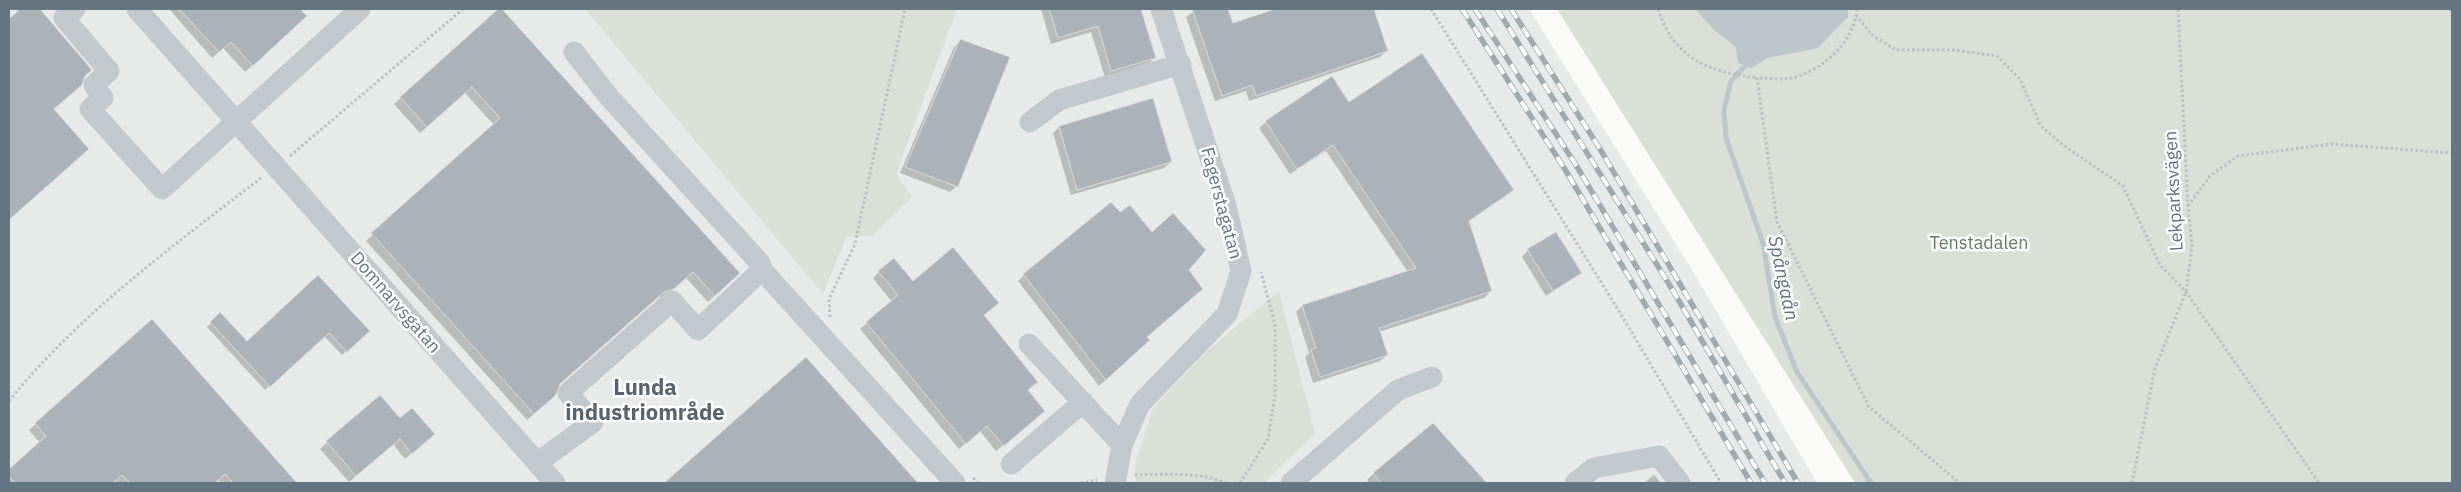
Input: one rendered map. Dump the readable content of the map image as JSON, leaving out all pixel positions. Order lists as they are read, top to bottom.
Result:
{
  "streets": {
    "street": ["Fagerstagatan", "Domnarvsgatan"],
    "path": ["Lekparksvägen"]
  },
  "districts": ["Lunda industriområde"],
  "water": ["Spångaån"],
  "parks": ["Tenstadalen"]
}
